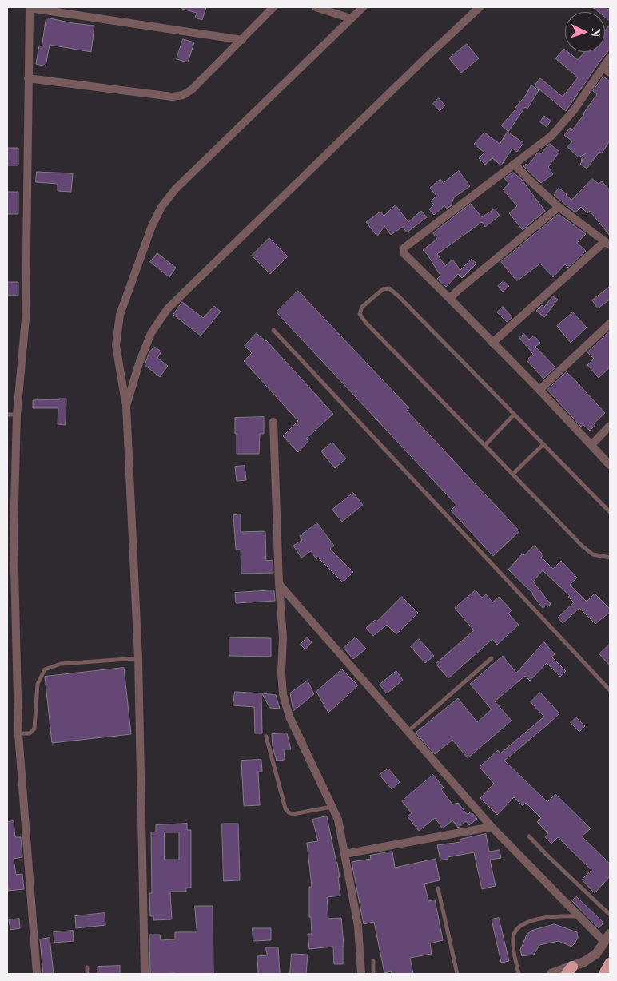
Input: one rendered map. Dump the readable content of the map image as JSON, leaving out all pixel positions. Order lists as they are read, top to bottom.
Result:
{
  "north": "right"
}
